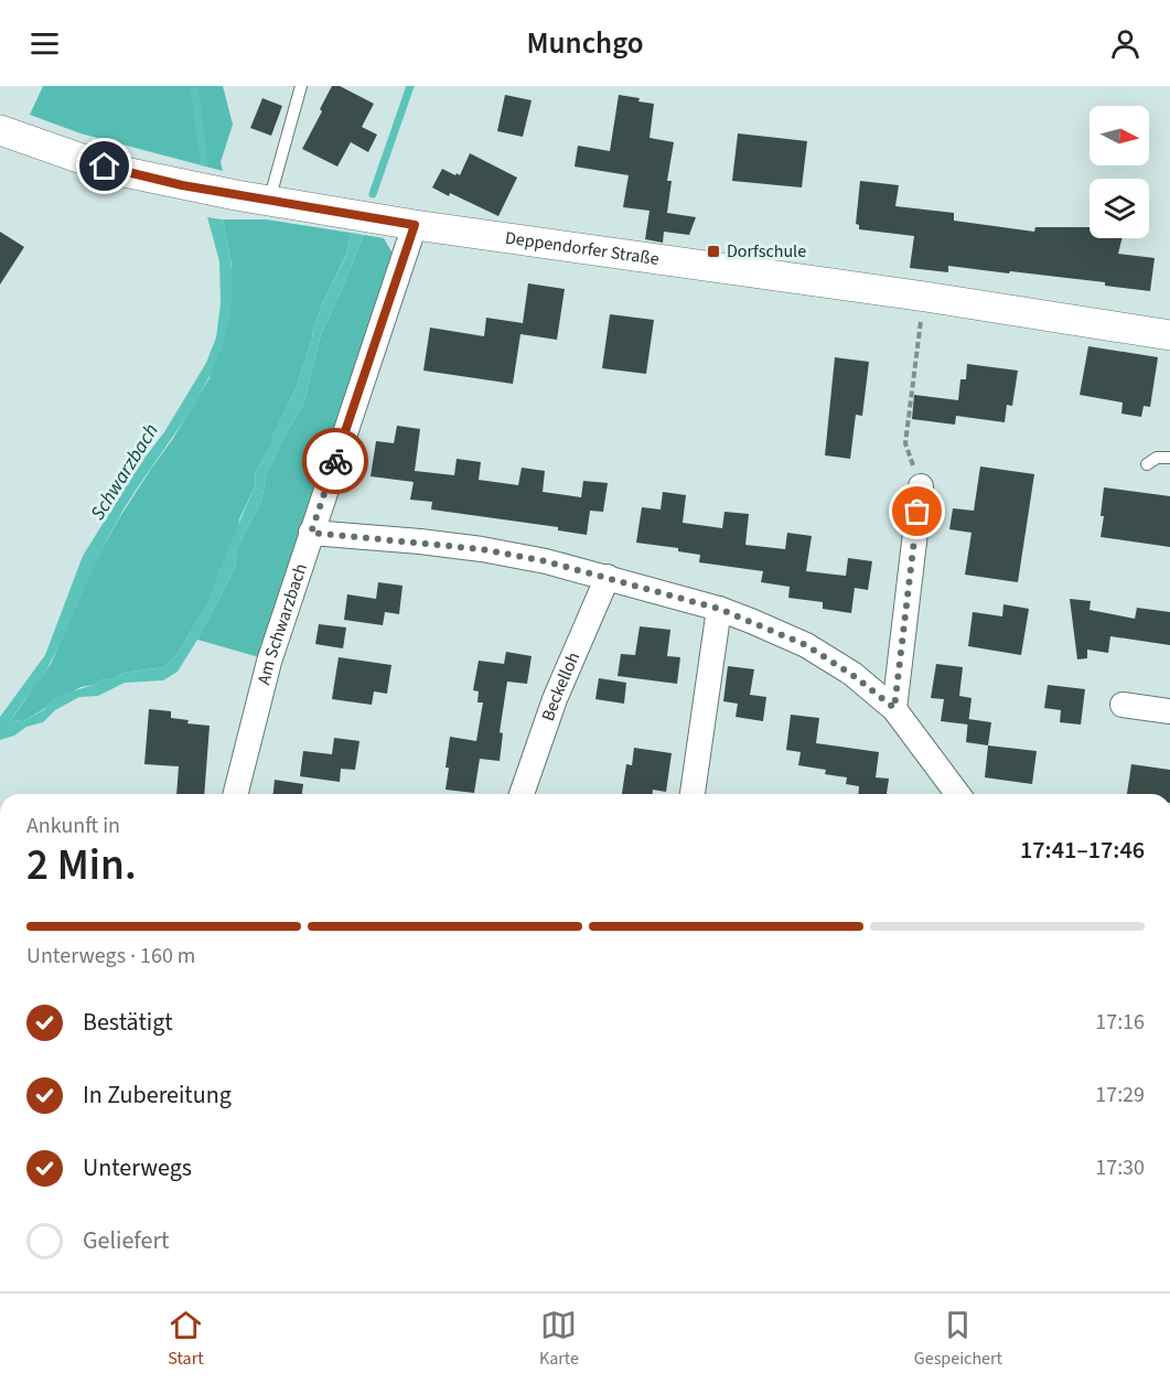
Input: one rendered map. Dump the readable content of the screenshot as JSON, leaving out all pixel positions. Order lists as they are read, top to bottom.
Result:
{
  "streets": {
    "street": ["Deppendorfer Straße", "Am Schwarzbach", "Beckelloh"]
  },
  "crossings": [
    ["Deppendorfer Straße", "Am Schwarzbach"]
  ],
  "water": ["Schwarzbach"],
  "places": {
    "transit": ["Dorfschule"]
  },
  "north": "right",
  "page": {
    "header": "Munchgo",
    "heading": ["2 Min.", "Ankunft in", "17:41–17:46"],
    "bar": "Unterwegs · 160 m",
    "list": [
      ["Bestätigt", "17:16"],
      ["In Zubereitung", "17:29"],
      ["Unterwegs", "17:30"],
      "Geliefert"
    ],
    "tabs": ["Start", "Karte", "Gespeichert"]
  }
}
